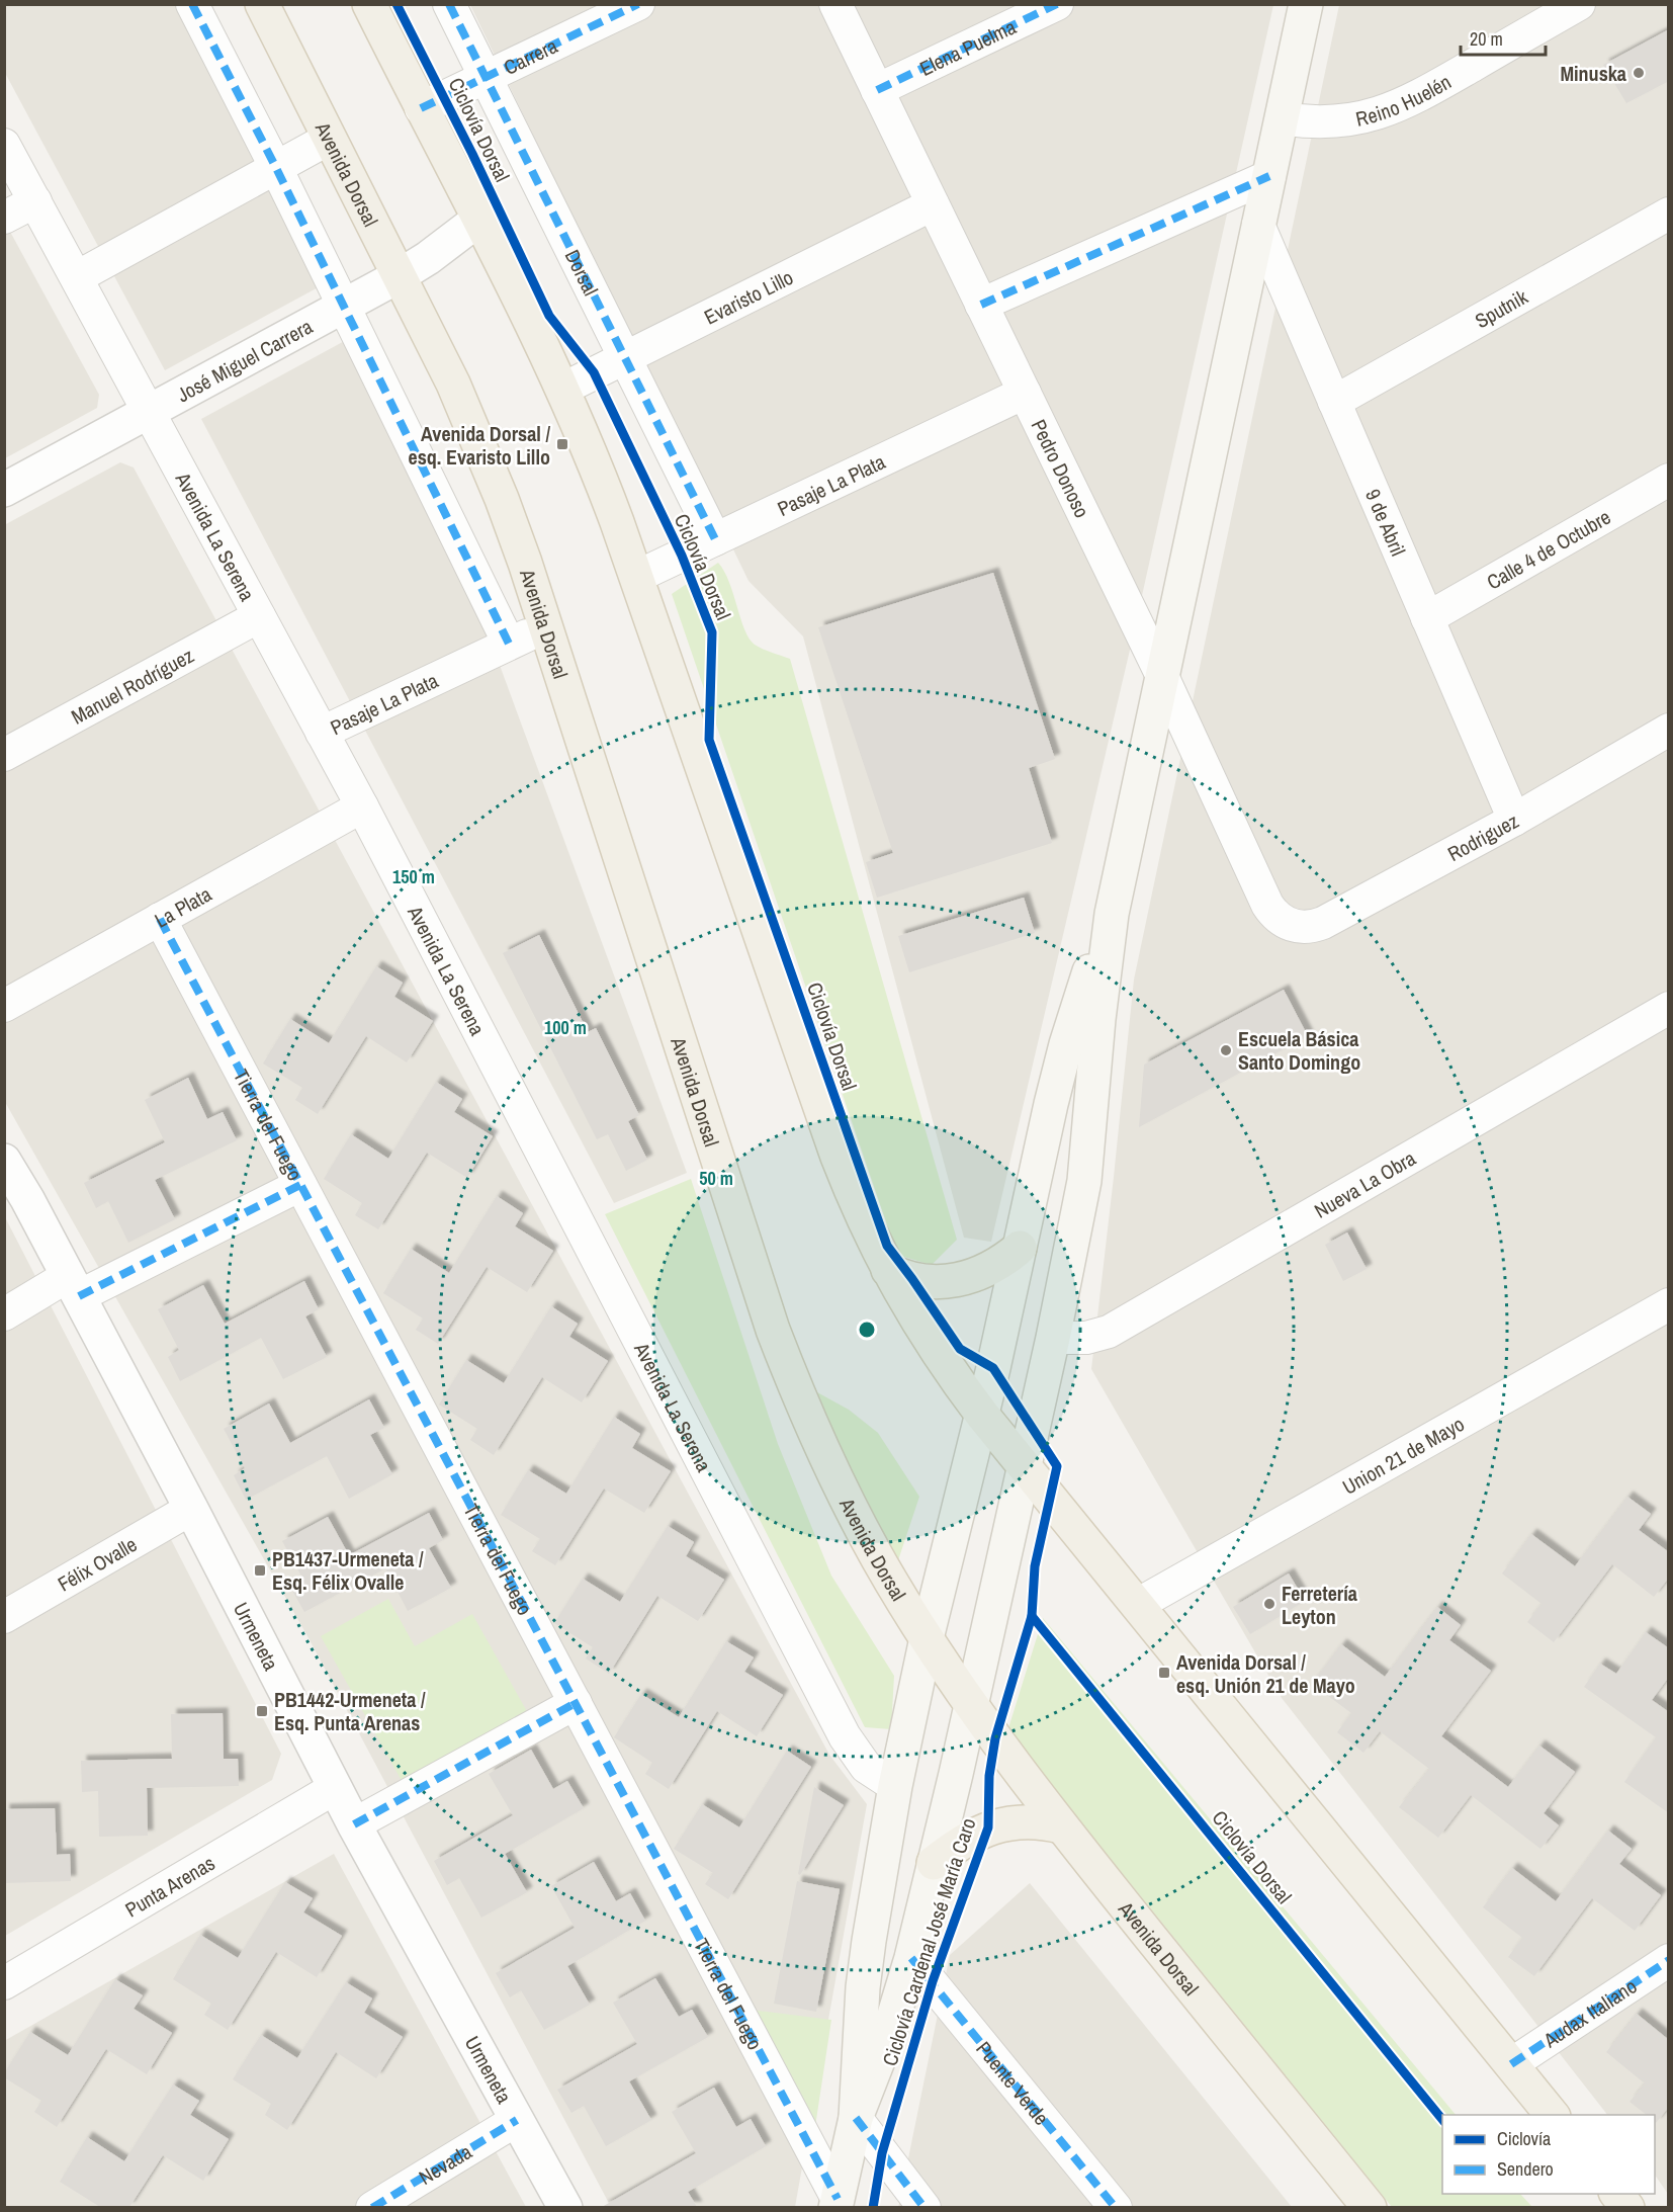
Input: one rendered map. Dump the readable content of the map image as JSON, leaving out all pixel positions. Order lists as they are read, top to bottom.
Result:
{
  "streets": {
    "main road": ["Avenida Dorsal"],
    "street": [
      "Elena Puelma",
      "Carrera",
      "Reino Huelén",
      "Dorsal",
      "Evaristo Lillo",
      "Sputnik",
      "José Miguel Carrera",
      "Pedro Donoso",
      "Pasaje La Plata",
      "9 de Abril",
      "Avenida La Serena",
      "Calle 4 de Octubre",
      "Manuel Rodríguez",
      "Rodriguez",
      "La Plata",
      "Tierra del Fuego",
      "Nueva La Obra",
      "Union 21 de Mayo",
      "Félix Ovalle",
      "Urmeneta",
      "Punta Arenas",
      "Audax Italiano",
      "Puente Verde",
      "Nevada"
    ],
    "cycle path": ["Ciclovía Dorsal"]
  },
  "crossings": [
    ["Elena Puelma", "Pedro Donoso"],
    ["Carrera", "Dorsal"],
    ["Avenida Dorsal", "José Miguel Carrera"],
    ["Avenida Dorsal", "Pasaje La Plata"],
    ["Dorsal", "Evaristo Lillo"],
    ["Dorsal", "Pasaje La Plata"],
    ["Evaristo Lillo", "Pedro Donoso"],
    ["Sputnik", "9 de Abril"],
    ["José Miguel Carrera", "Avenida La Serena"],
    ["Pedro Donoso", "Pasaje La Plata"],
    ["Pedro Donoso", "Rodriguez"],
    ["Pasaje La Plata", "Avenida La Serena"],
    ["9 de Abril", "Calle 4 de Octubre"],
    ["9 de Abril", "Rodriguez"],
    ["Avenida La Serena", "Manuel Rodríguez"],
    ["Avenida La Serena", "La Plata"],
    ["La Plata", "Tierra del Fuego"],
    ["Félix Ovalle", "Urmeneta"],
    ["Urmeneta", "Punta Arenas"],
    ["Urmeneta", "Nevada"]
  ],
  "places": {
    "other": ["Minuska", "Escuela Básica Santo Domingo", "Ferretería Leyton"],
    "transit": [
      "Avenida Dorsal / esq. Evaristo Lillo",
      "PB1437-Urmeneta / Esq. Félix Ovalle",
      "Avenida Dorsal / esq. Unión 21 de Mayo",
      "PB1442-Urmeneta / Esq. Punta Arenas"
    ]
  },
  "legend": ["Ciclovía", "Sendero"],
  "scale_bar": "20 m",
  "rings": ["150 m", "100 m", "50 m"]
}
